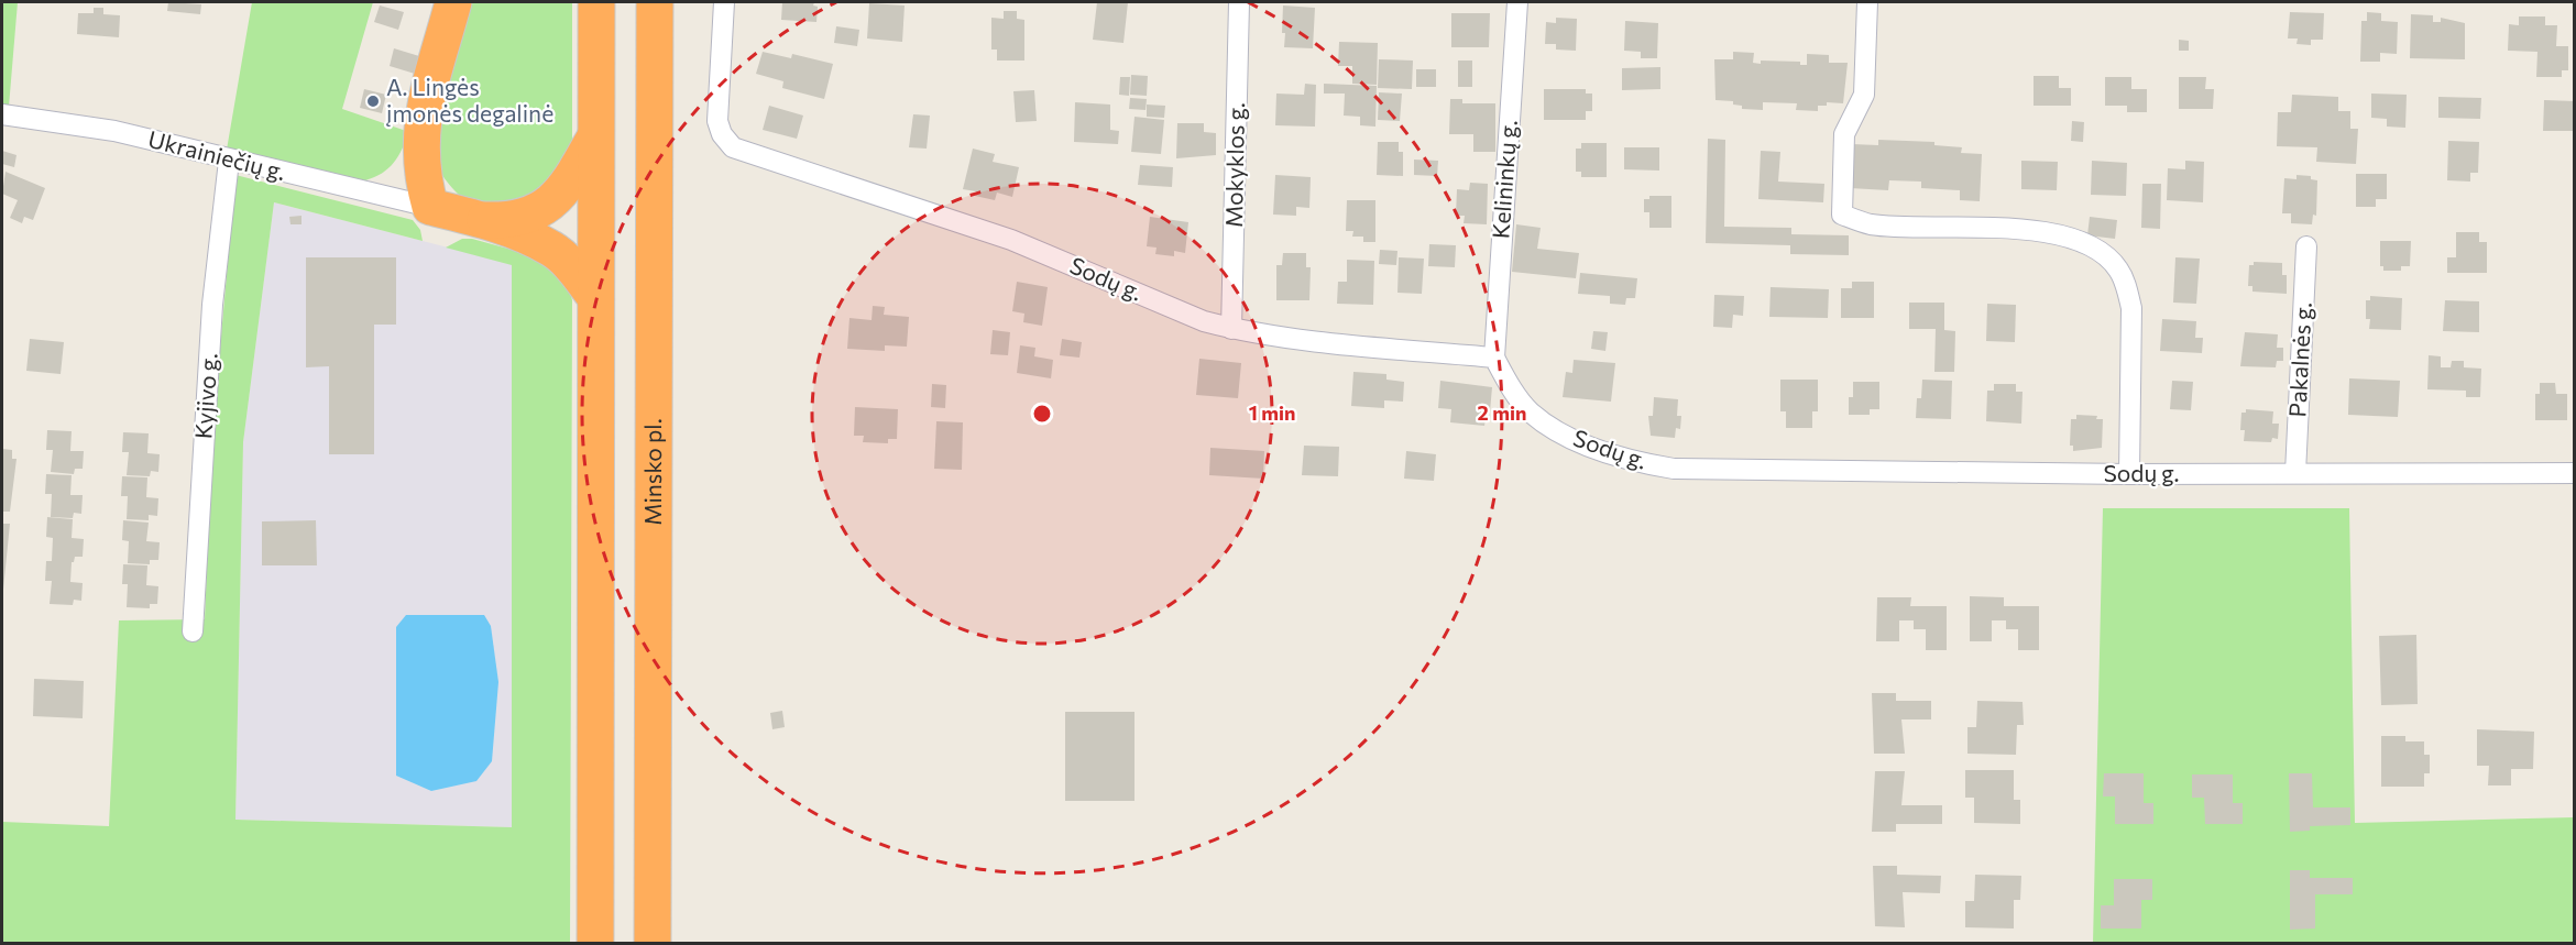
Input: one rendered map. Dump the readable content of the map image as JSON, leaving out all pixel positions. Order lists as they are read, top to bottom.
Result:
{
  "streets": {
    "highway": ["Minsko pl."],
    "street": [
      "Ukrainiečių g.",
      "Mokyklos g.",
      "Kelininkų g.",
      "Sodų g.",
      "Pakalnės g.",
      "Kyjivo g."
    ]
  },
  "crossings": [
    ["Ukrainiečių g.", "Kyjivo g."],
    ["Mokyklos g.", "Sodų g."],
    ["Kelininkų g.", "Sodų g."],
    ["Sodų g.", "Pakalnės g."]
  ],
  "places": ["A. Lingės įmonės degalinė"],
  "rings": ["1 min", "2 min"]
}
